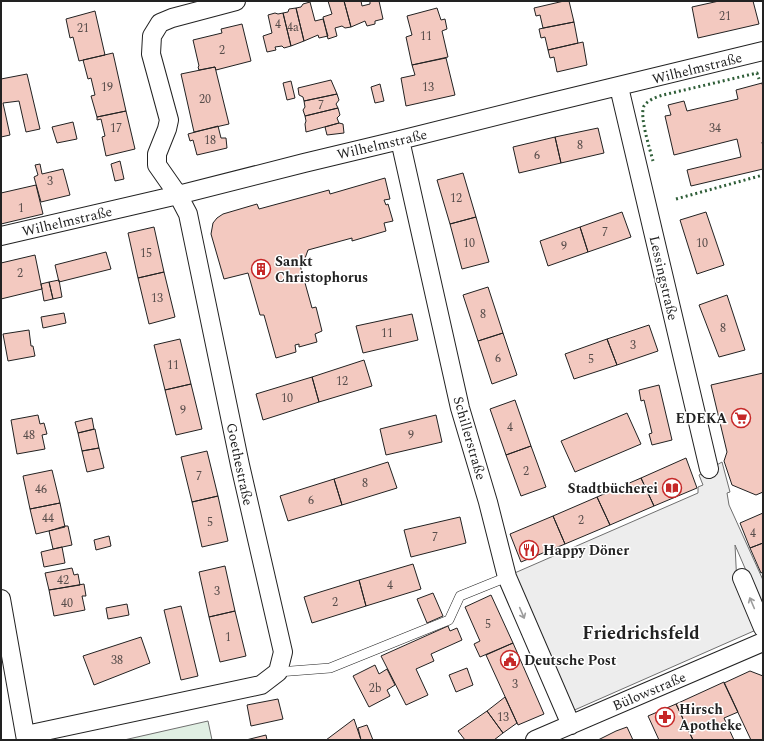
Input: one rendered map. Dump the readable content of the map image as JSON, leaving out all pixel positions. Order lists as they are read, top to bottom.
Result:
{
  "streets": {
    "street": [
      "Wilhelmstraße",
      "Lessingstraße",
      "Schillerstraße",
      "Goethestraße",
      "Bülowstraße"
    ]
  },
  "crossings": [
    ["Wilhelmstraße", "Lessingstraße"],
    ["Wilhelmstraße", "Schillerstraße"],
    ["Wilhelmstraße", "Goethestraße"],
    ["Schillerstraße", "Bülowstraße"]
  ],
  "districts": ["Friedrichsfeld"],
  "places": {
    "building": ["Sankt Christophorus"],
    "supermarket": ["EDEKA"],
    "library": ["Stadtbücherei"],
    "restaurant": ["Happy Döner"],
    "public building": ["Deutsche Post"],
    "pharmacy": ["Hirsch Apotheke"]
  },
  "house_numbers": [
    "21",
    "4",
    "4a",
    "21",
    "11",
    "2",
    "19",
    "13",
    "20",
    "7",
    "17",
    "34",
    "18",
    "8",
    "6",
    "3",
    "12",
    "1",
    "7",
    "10",
    "10",
    "9",
    "15",
    "2",
    "13",
    "8",
    "8",
    "11",
    "3",
    "6",
    "5",
    "11",
    "12",
    "10",
    "9",
    "4",
    "48",
    "9",
    "2",
    "7",
    "8",
    "46",
    "6",
    "44",
    "2",
    "5",
    "4",
    "7",
    "42",
    "4",
    "3",
    "2",
    "40",
    "5",
    "1",
    "38",
    "3",
    "2b",
    "13"
  ]
}
